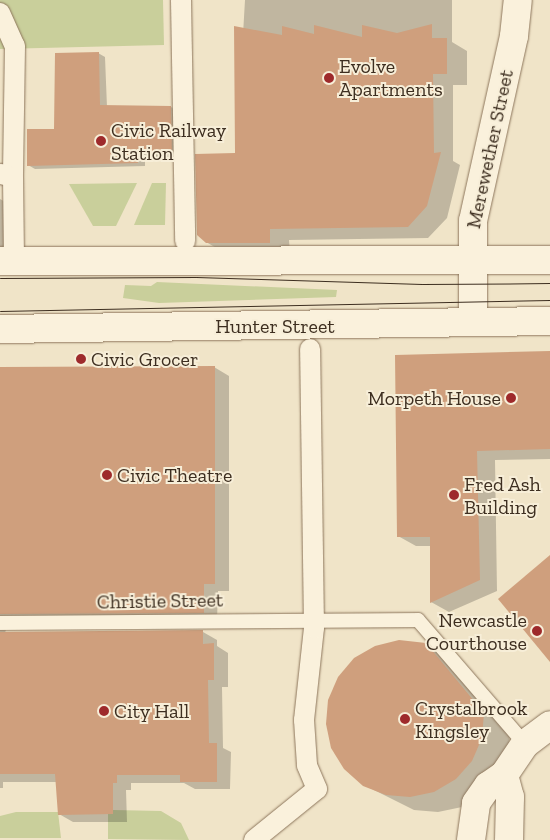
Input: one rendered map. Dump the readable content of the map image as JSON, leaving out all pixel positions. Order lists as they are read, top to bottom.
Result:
{
  "streets": {
    "main road": ["Merewether Street", "Hunter Street"],
    "lane": ["Christie Street"]
  },
  "crossings": [
    ["Merewether Street", "Hunter Street"]
  ],
  "places": [
    "Evolve Apartments",
    "Civic Railway Station",
    "Civic Grocer",
    "Morpeth House",
    "Civic Theatre",
    "Fred Ash Building",
    "Newcastle Courthouse",
    "City Hall",
    "Crystalbrook Kingsley"
  ]
}
